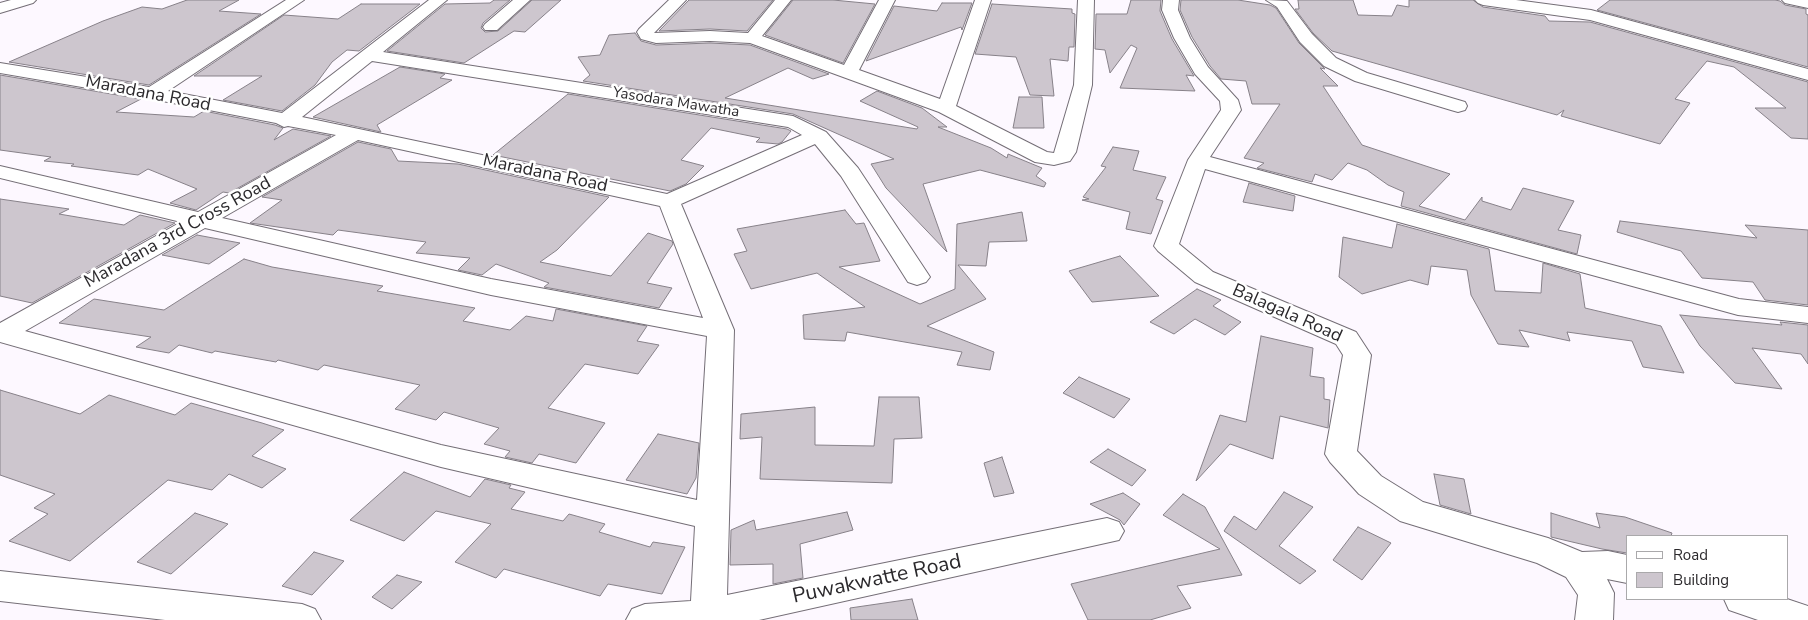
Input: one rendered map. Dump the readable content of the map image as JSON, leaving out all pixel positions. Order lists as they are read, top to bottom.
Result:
{
  "streets": {
    "street": [
      "Maradana Road",
      "Yasodara Mawatha",
      "Maradana 3rd Cross Road",
      "Balagala Road",
      "Puwakwatte Road"
    ]
  },
  "crossings": [
    ["Maradana Road", "Maradana 3rd Cross Road"]
  ],
  "legend": ["Road", "Building"]
}
